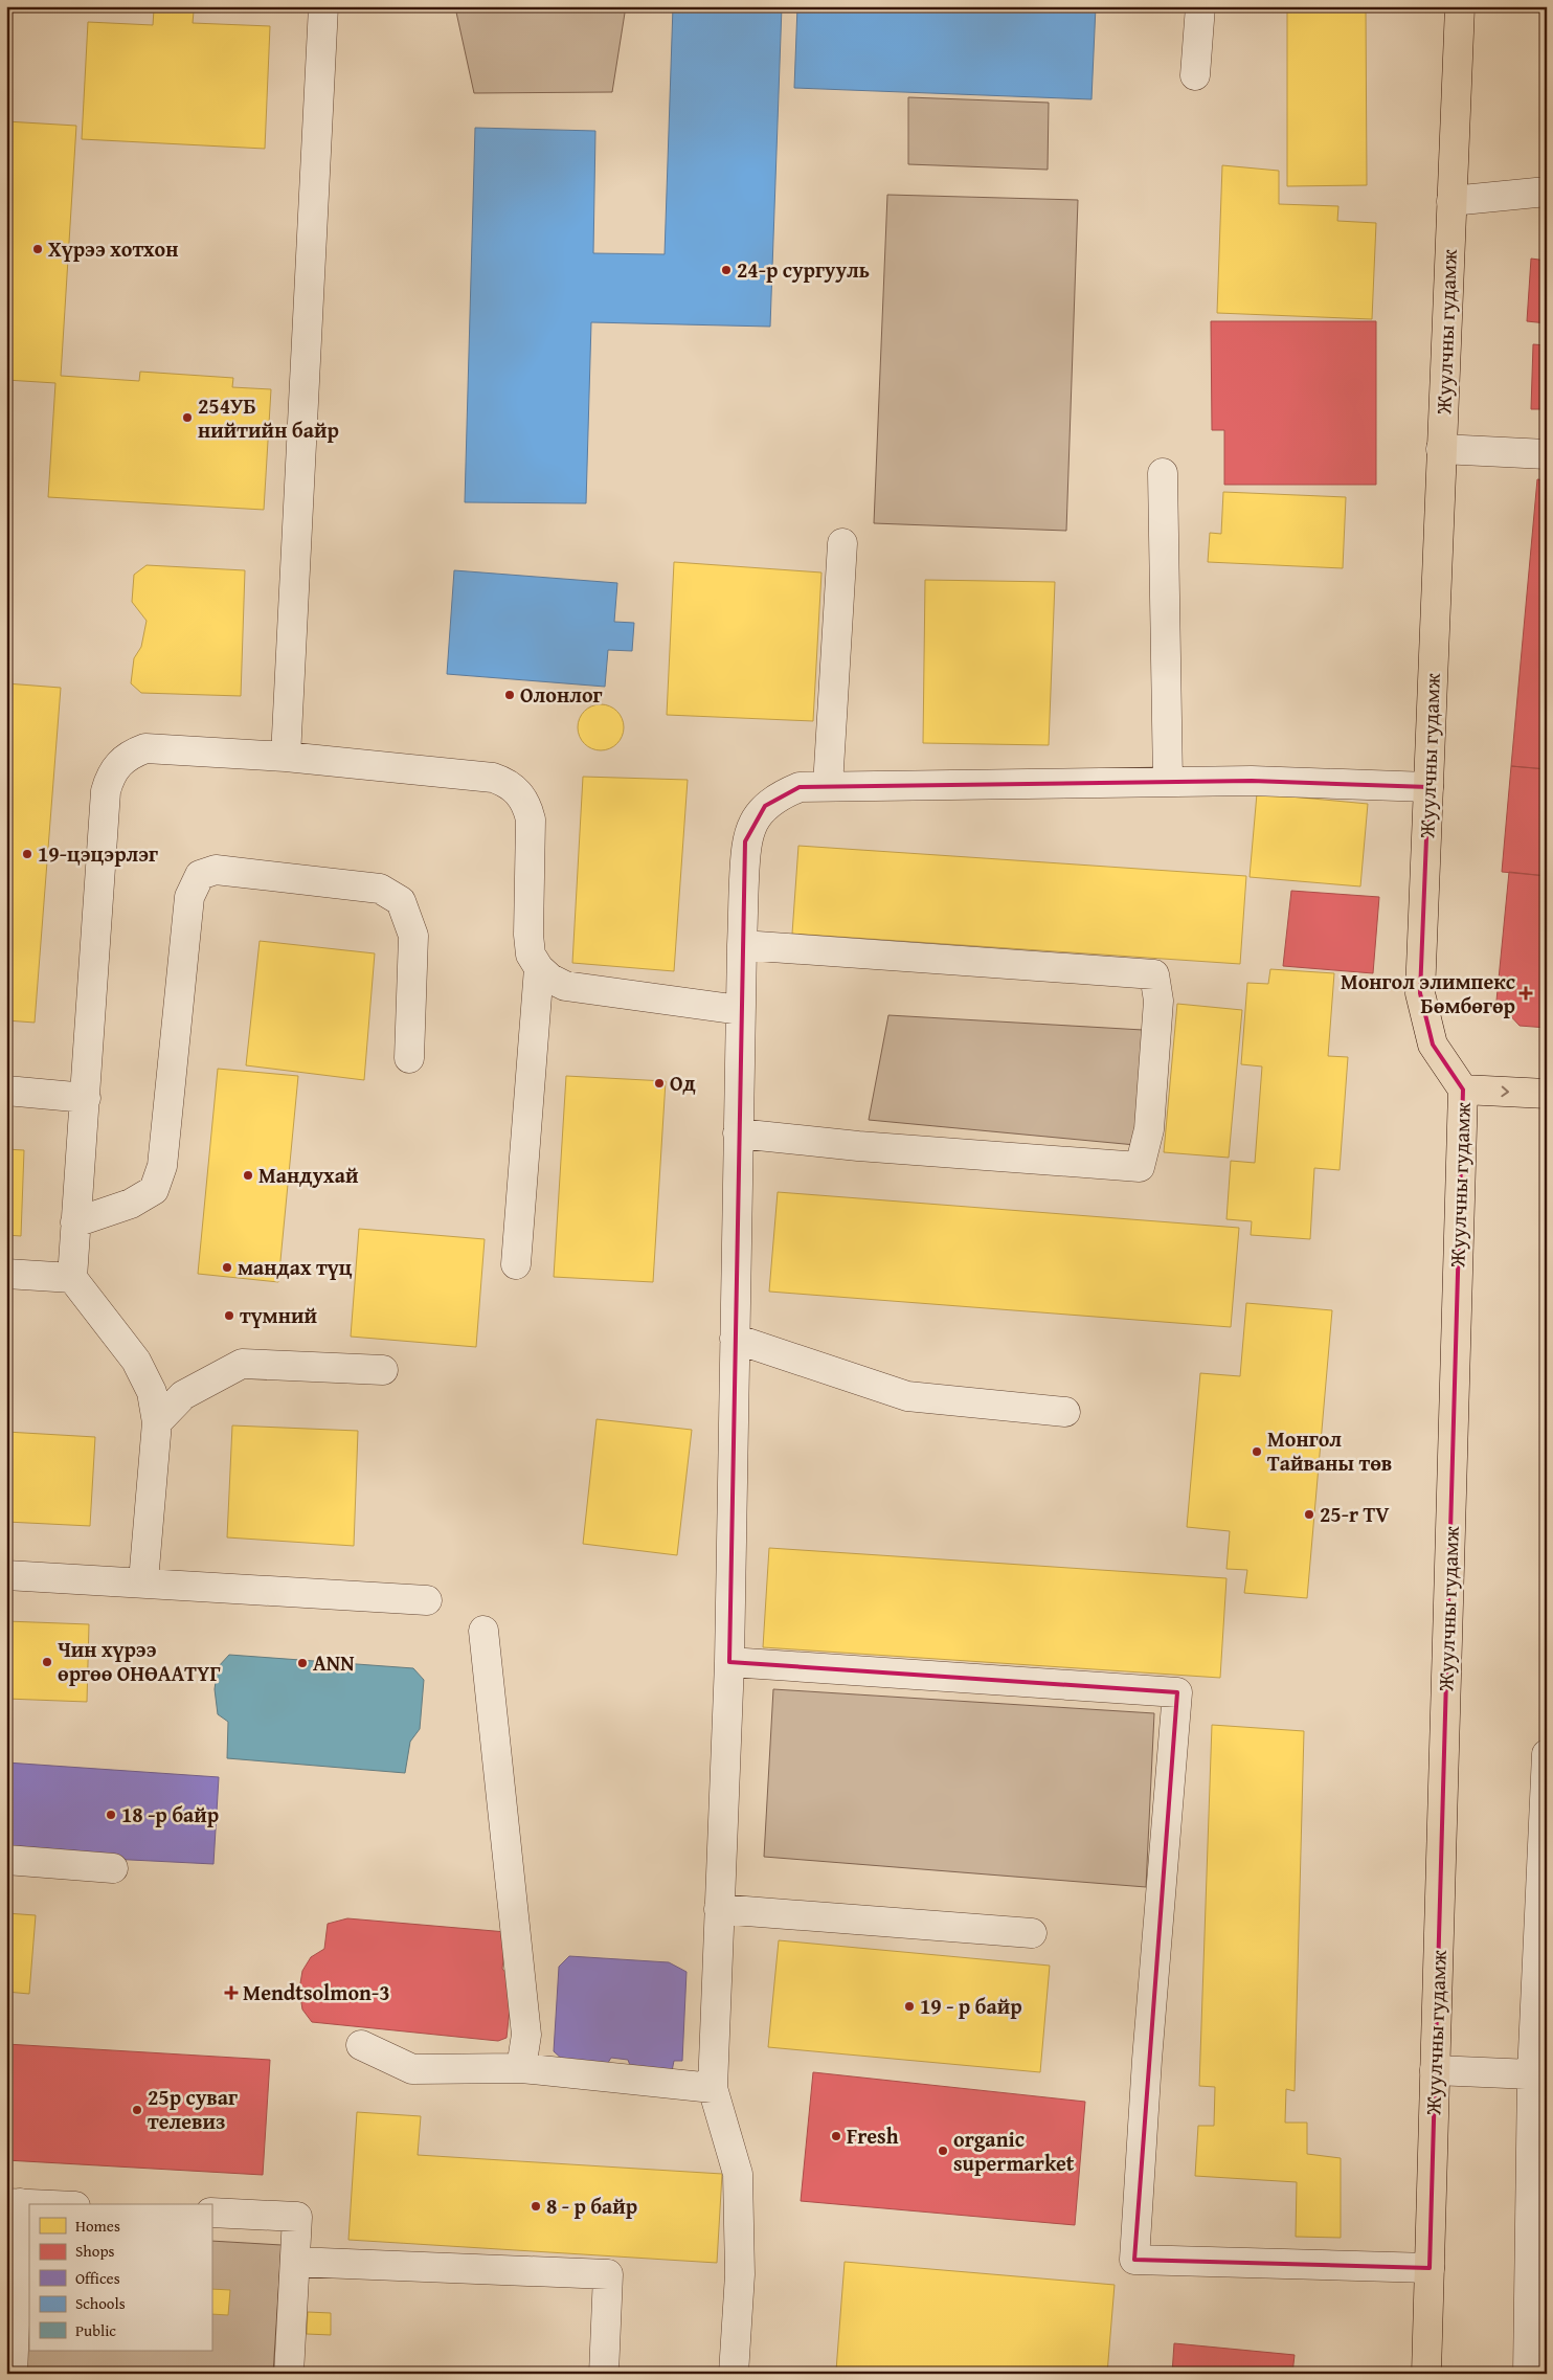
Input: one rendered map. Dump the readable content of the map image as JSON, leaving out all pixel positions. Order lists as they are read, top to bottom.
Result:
{
  "streets": {
    "main road": ["Жуулчны гудамж"]
  },
  "places": {
    "other": [
      "Хүрээ хотхон",
      "24-р сургууль",
      "254УБ нийтийн байр",
      "Олонлог",
      "19-цэцэрлэг",
      "Од",
      "Мандухай",
      "мандах түц",
      "түмний",
      "Монгол Тайваны төв",
      "25-r TV",
      "Чин хүрээ өргөө ОНӨААТҮГ",
      "ANN",
      "18 -р байр",
      "19 - р байр",
      "25р суваг телевиз",
      "Fresh",
      "organic supermarket",
      "8 - р байр"
    ],
    "health": ["Монгол элимпекс Бөмбөгөр", "Mendtsolmon-3"]
  },
  "legend": [
    "Homes",
    "Shops",
    "Offices",
    "Schools",
    "Public"
  ]
}
